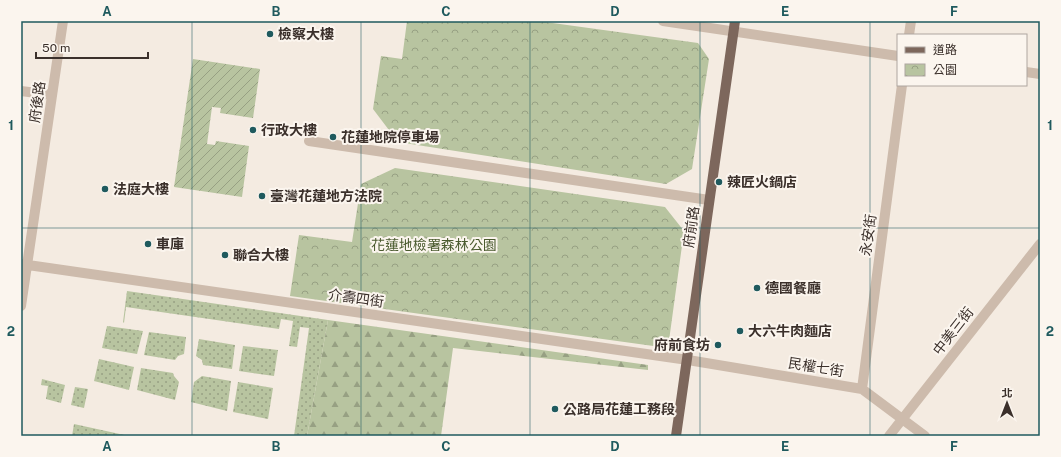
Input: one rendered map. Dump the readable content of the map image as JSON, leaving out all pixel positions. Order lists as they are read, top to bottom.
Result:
{
  "streets": {
    "main road": ["府前路"],
    "street": [
      "府後路",
      "永安街",
      "介壽四街",
      "中美三街",
      "民權七街"
    ]
  },
  "crossings": [
    ["府後路", "介壽四街"],
    ["府前路", "介壽四街"],
    ["府前路", "民權七街"],
    ["永安街", "民權七街"],
    ["介壽四街", "民權七街"],
    ["中美三街", "民權七街"]
  ],
  "parks": ["花蓮地檢署森林公園"],
  "places": [
    "檢察大樓",
    "行政大樓",
    "花蓮地院停車場",
    "辣匠火鍋店",
    "法庭大樓",
    "臺灣花蓮地方法院",
    "車庫",
    "聯合大樓",
    "德國餐廳",
    "大六牛肉麵店",
    "府前食坊",
    "公路局花蓮工務段"
  ],
  "legend": ["道路", "公園"],
  "scale_bar": "50 m",
  "north": "top",
  "grid": {
    "columns": [
      "A",
      "B",
      "C",
      "D",
      "E",
      "F"
    ],
    "rows": ["1", "2"]
  }
}
